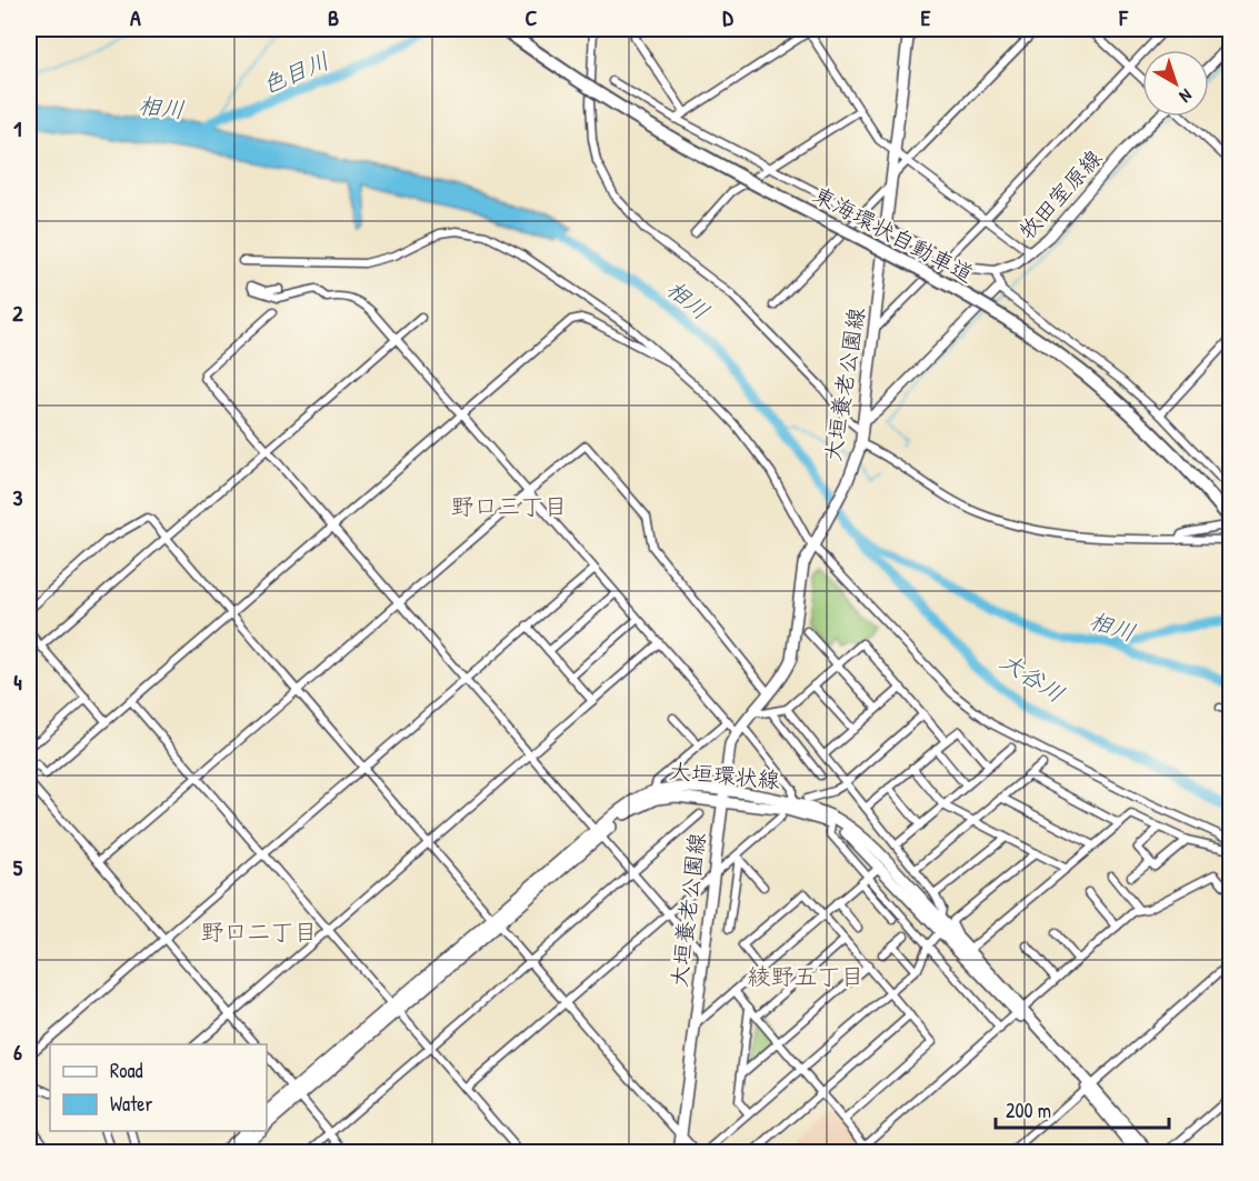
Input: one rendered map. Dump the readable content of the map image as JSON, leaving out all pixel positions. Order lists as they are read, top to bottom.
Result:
{
  "streets": {
    "highway": ["東海環状自動車道"],
    "main road": ["牧田室原線", "大垣養老公園線", "大垣環状線"]
  },
  "crossings": [
    ["大垣養老公園線", "大垣環状線"]
  ],
  "districts": ["野口三丁目", "野口二丁目", "綾野五丁目"],
  "water": ["色目川", "相川", "大谷川"],
  "legend": ["Road", "Water"],
  "scale_bar": "200 m",
  "north": "bottom right",
  "grid": {
    "columns": [
      "A",
      "B",
      "C",
      "D",
      "E",
      "F"
    ],
    "rows": [
      "1",
      "2",
      "3",
      "4",
      "5",
      "6"
    ]
  }
}
